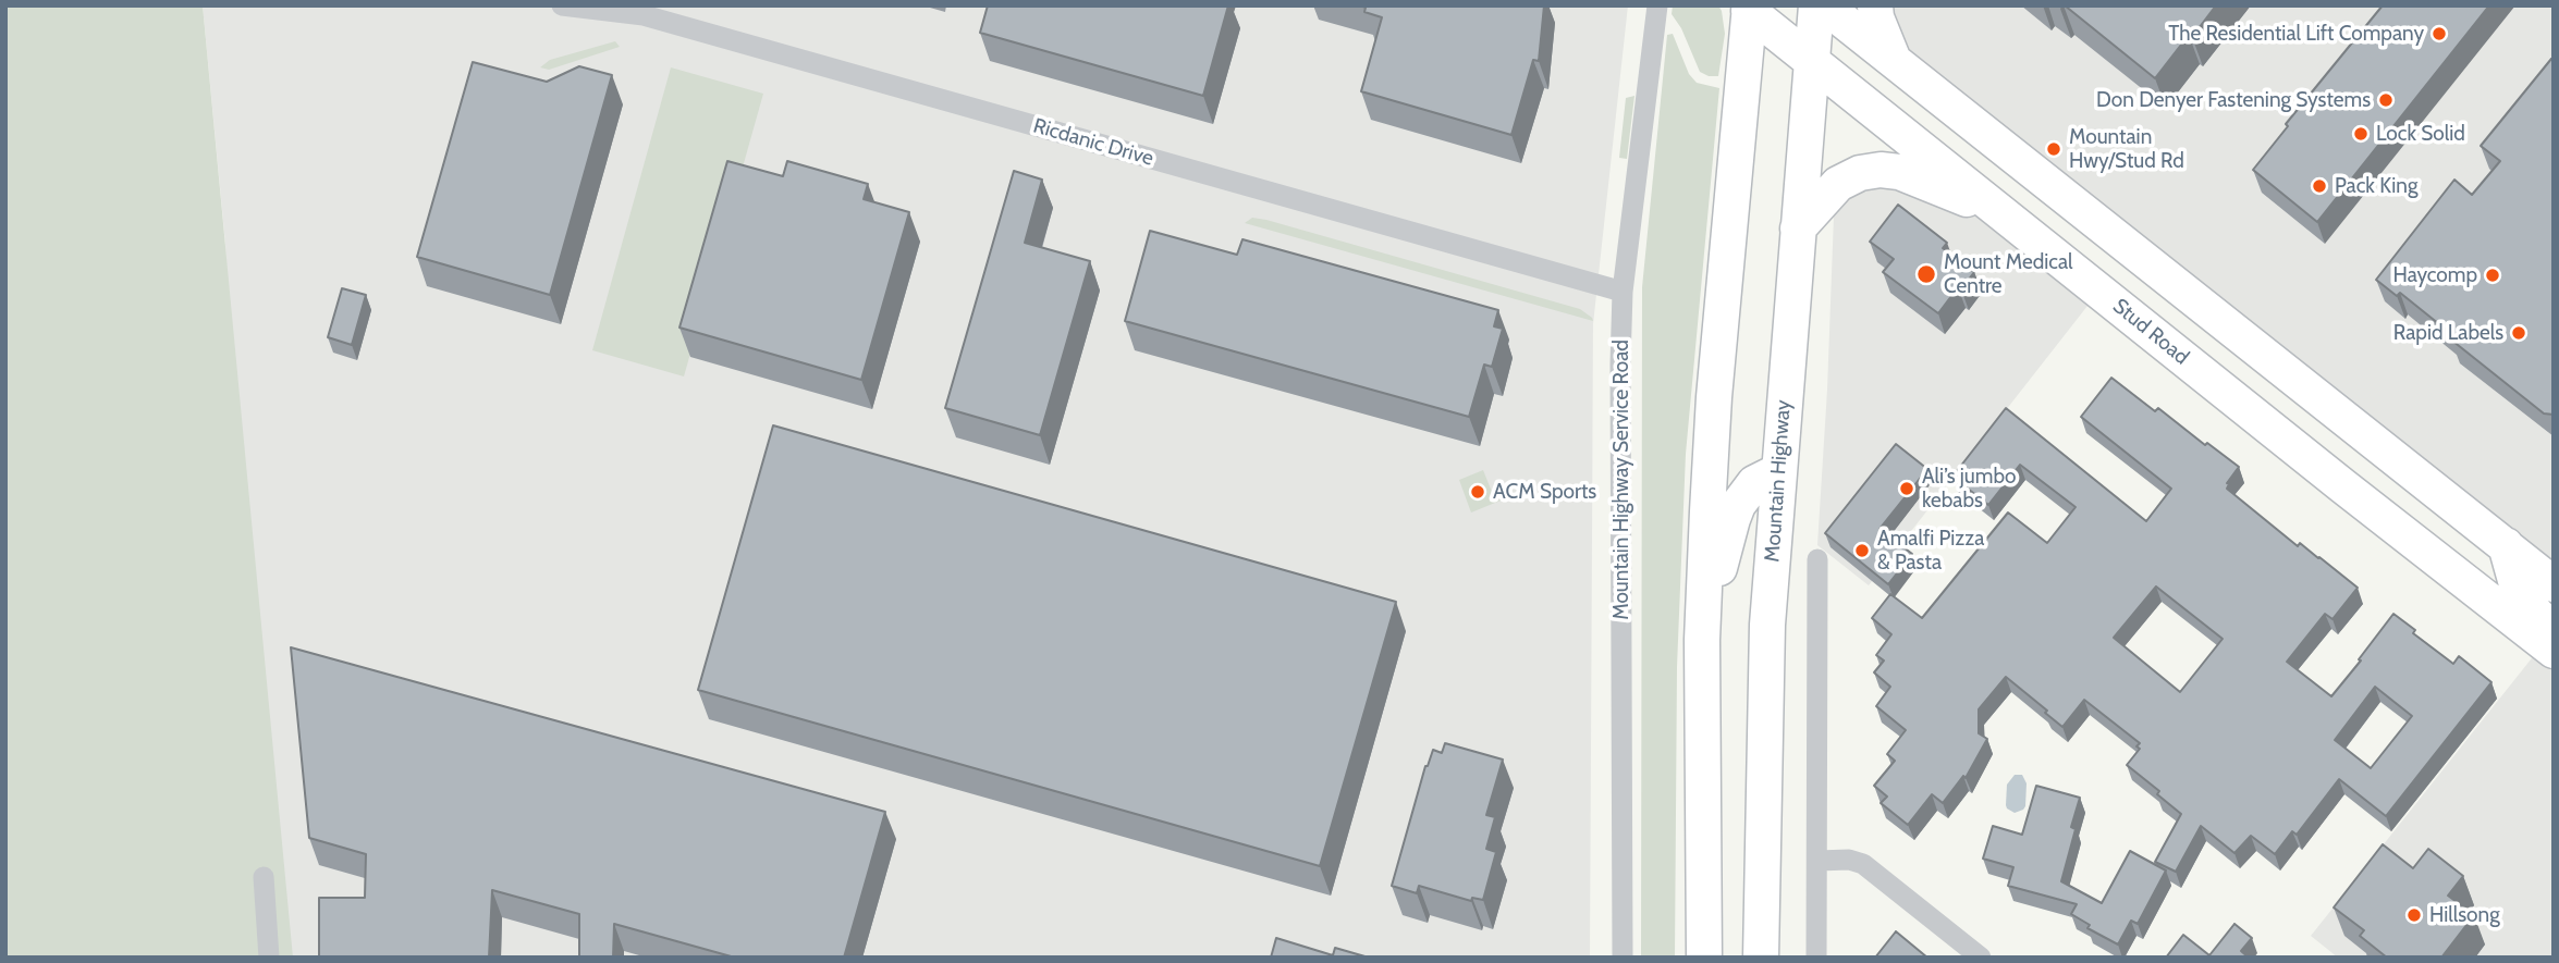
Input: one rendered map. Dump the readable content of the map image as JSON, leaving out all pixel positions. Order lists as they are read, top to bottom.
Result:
{
  "streets": {
    "main road": ["Stud Road", "Mountain Highway"],
    "street": ["Ricdanic Drive", "Mountain Highway Service Road"]
  },
  "crossings": [
    ["Ricdanic Drive", "Mountain Highway Service Road"],
    ["Stud Road", "Mountain Highway"]
  ],
  "places": [
    "The Residential Lift Company",
    "Don Denyer Fastening Systems",
    "Lock Solid",
    "Mountain Hwy/Stud Rd",
    "Pack King",
    "Mount Medical Centre",
    "Haycomp",
    "Rapid Labels",
    "Ali’s jumbo kebabs",
    "ACM Sports",
    "Amalfi Pizza & Pasta",
    "Hillsong"
  ]
}
